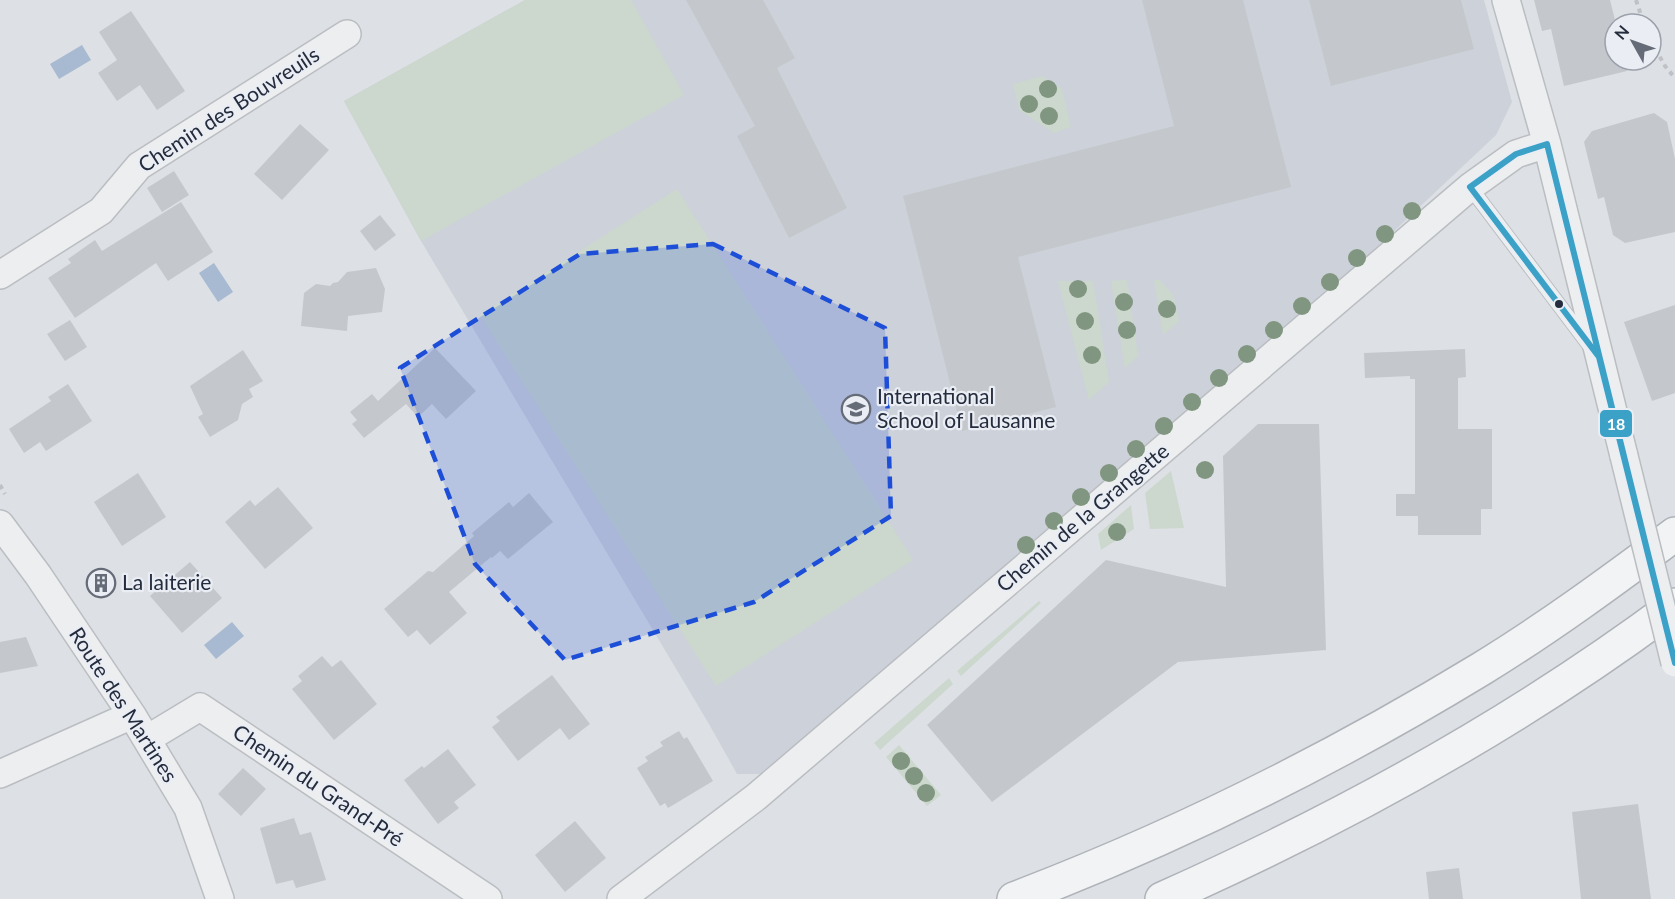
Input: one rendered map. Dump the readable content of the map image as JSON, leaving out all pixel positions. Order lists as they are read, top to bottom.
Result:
{
  "streets": {
    "street": [
      "Chemin des Bouvreuils",
      "Chemin de la Grangette",
      "Route des Martines",
      "Chemin du Grand-Pré"
    ]
  },
  "crossings": [
    ["Route des Martines", "Chemin du Grand-Pré"]
  ],
  "places": {
    "school or university": ["International School of Lausanne"],
    "building": ["La laiterie"]
  },
  "lines": ["transit line 18"],
  "north": "top left"
}
